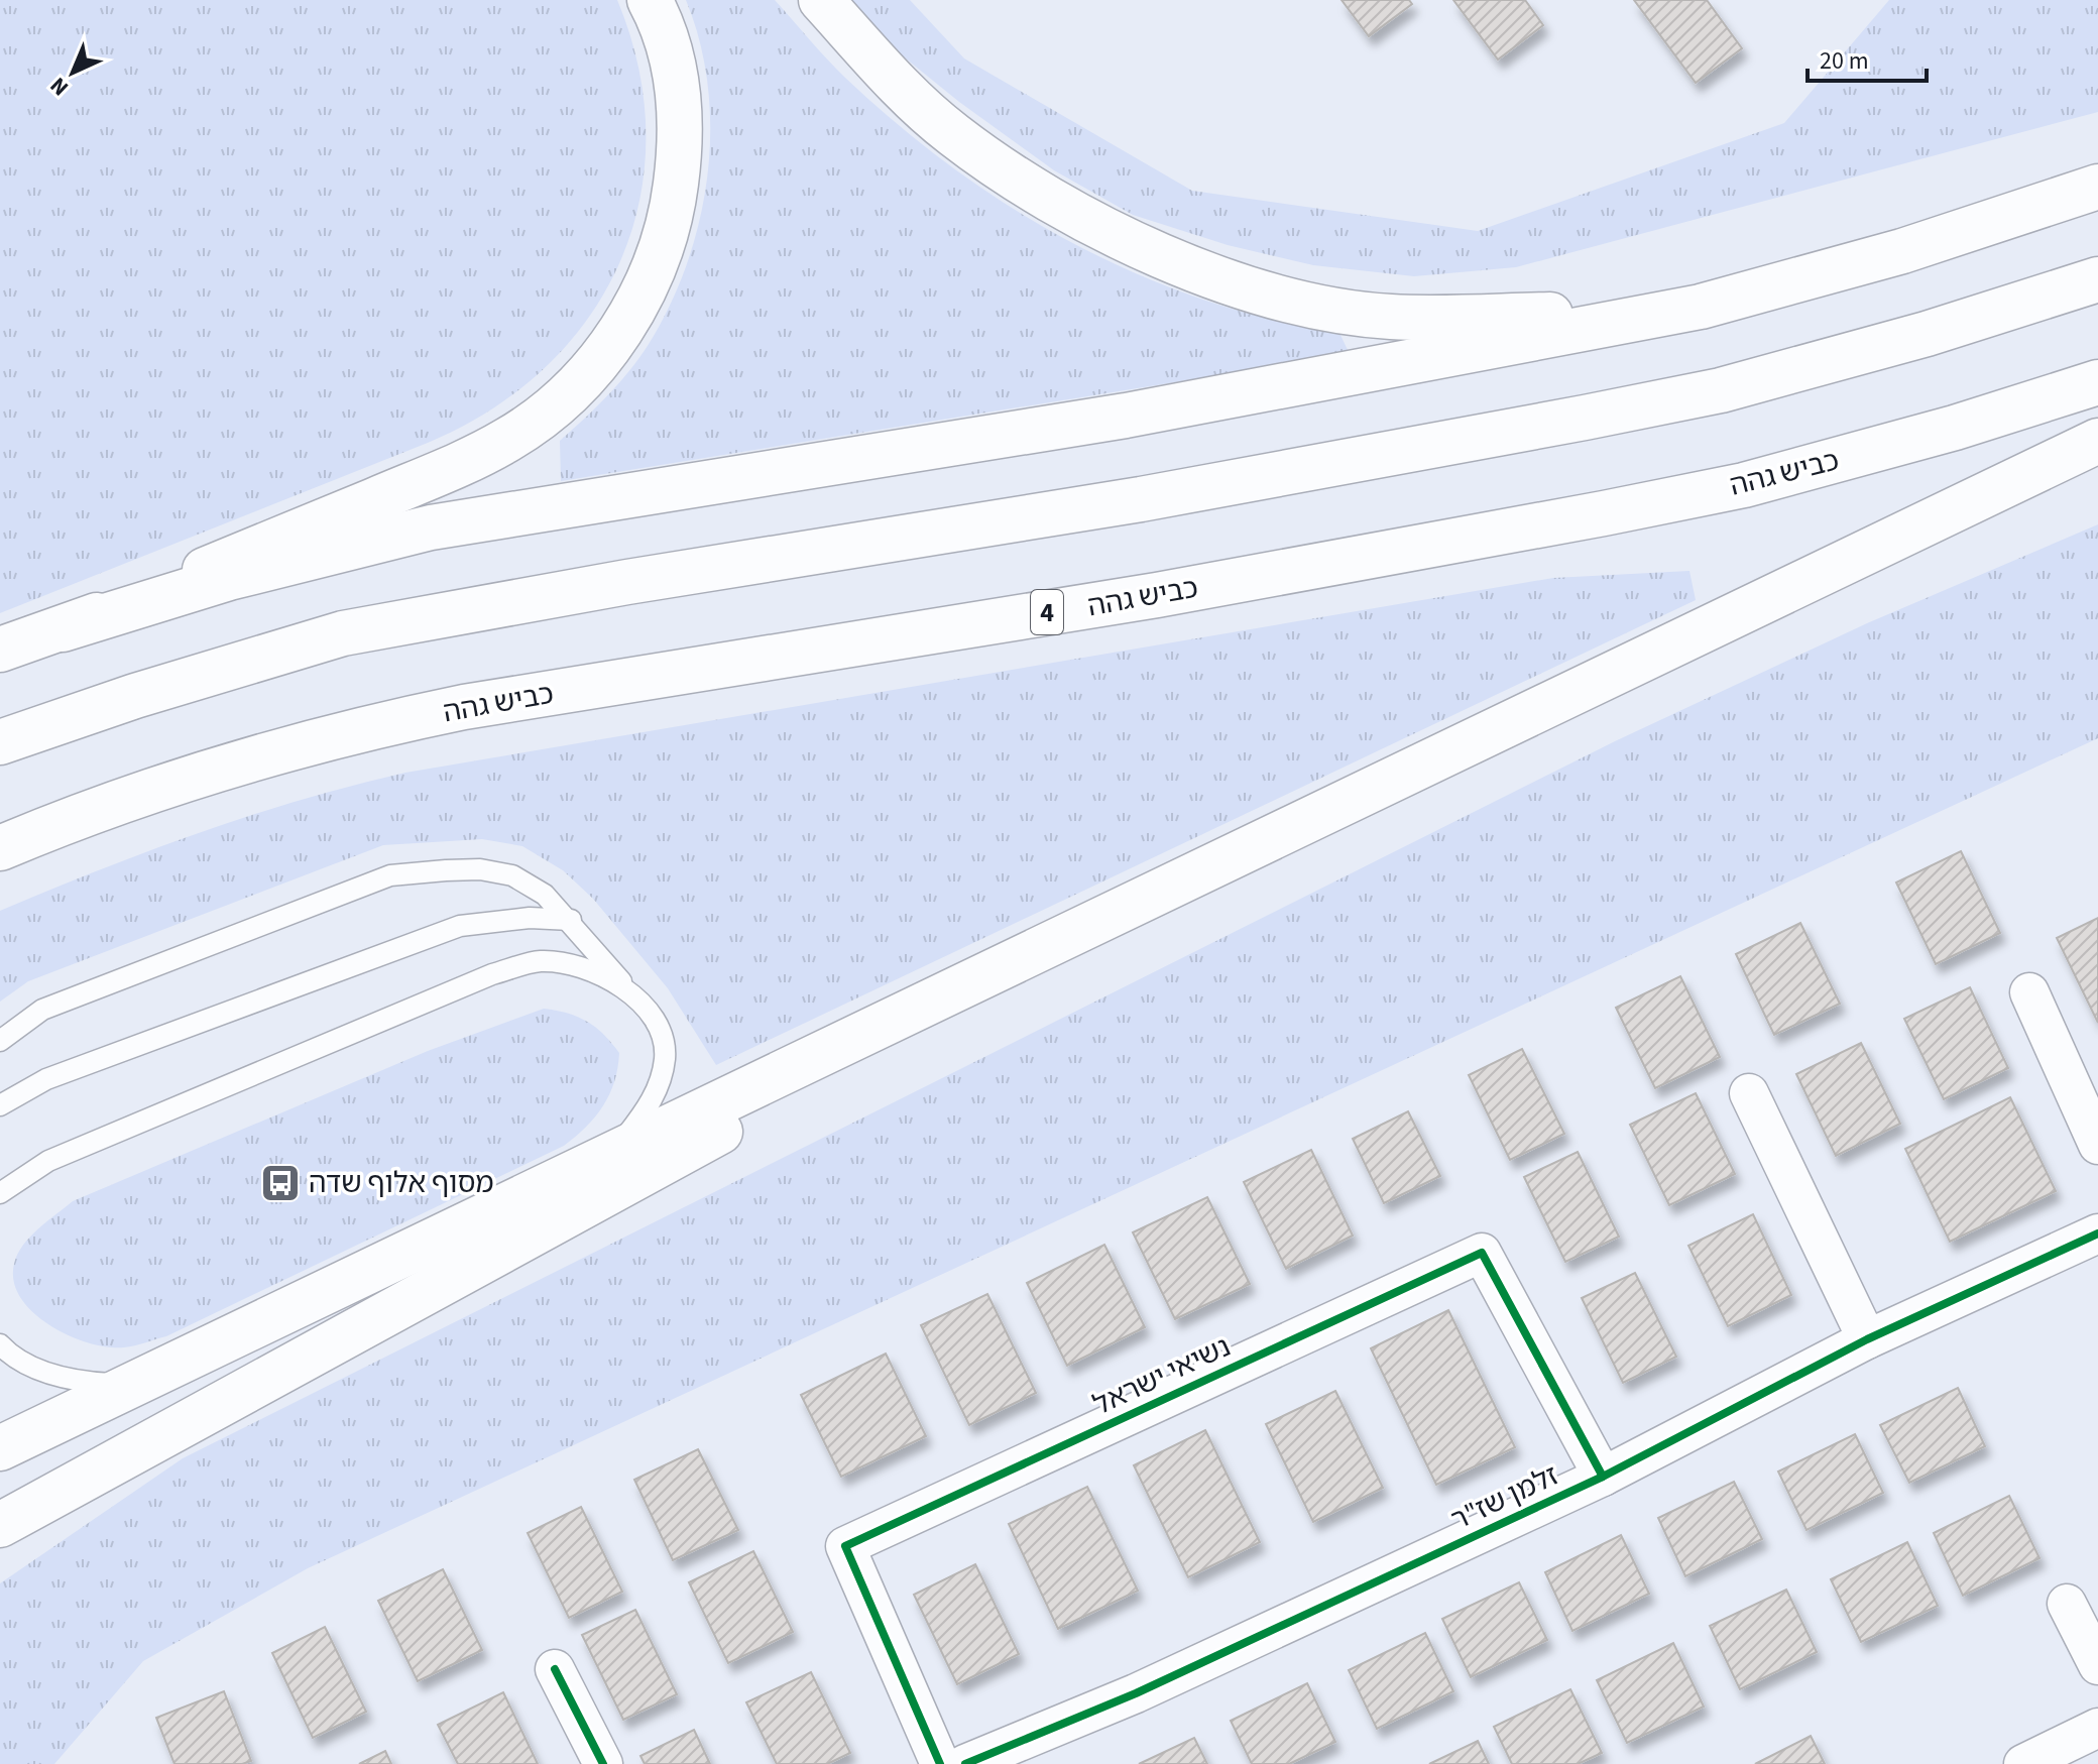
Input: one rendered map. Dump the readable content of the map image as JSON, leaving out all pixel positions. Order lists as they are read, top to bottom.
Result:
{
  "streets": {
    "main road": ["כביש גהה", "4"],
    "street": ["נשיאי ישראל", "זלמן שז\"ר"]
  },
  "crossings": [
    ["נשיאי ישראל", "זלמן שז\"ר"]
  ],
  "places": {
    "bus stop": ["מסוף אלוף שדה"]
  },
  "scale_bar": "20 m",
  "north": "bottom left"
}
